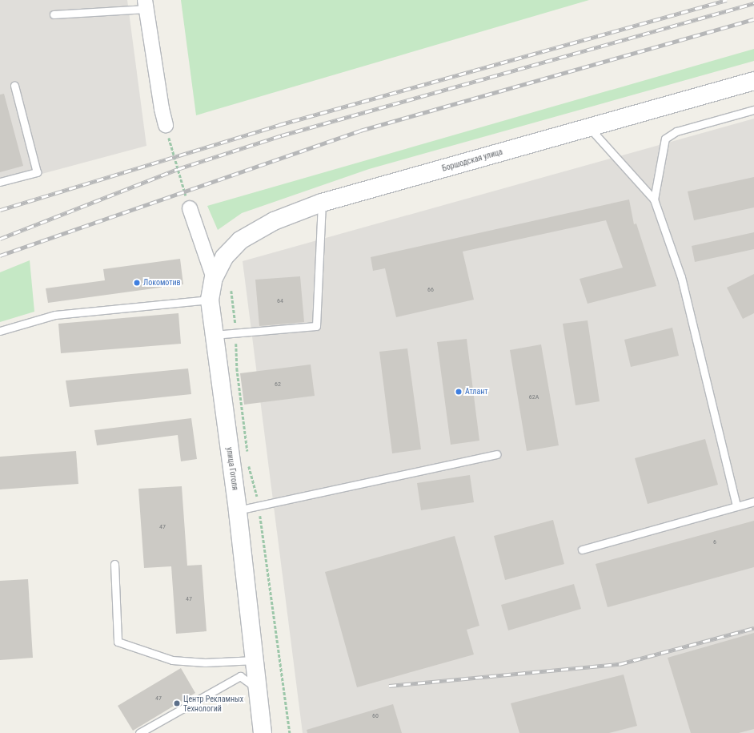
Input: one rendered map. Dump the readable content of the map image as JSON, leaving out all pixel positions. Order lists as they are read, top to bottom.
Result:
{
  "streets": {
    "street": ["Боршодская улица", "улица Гоголя"]
  },
  "crossings": [
    ["Боршодская улица", "улица Гоголя"]
  ],
  "places": ["Локомотив", "Атлант", "Центр Рекламных Технологий"],
  "house_numbers": [
    "66",
    "64",
    "62",
    "62А",
    "47",
    "6",
    "47",
    "47",
    "60"
  ]
}
